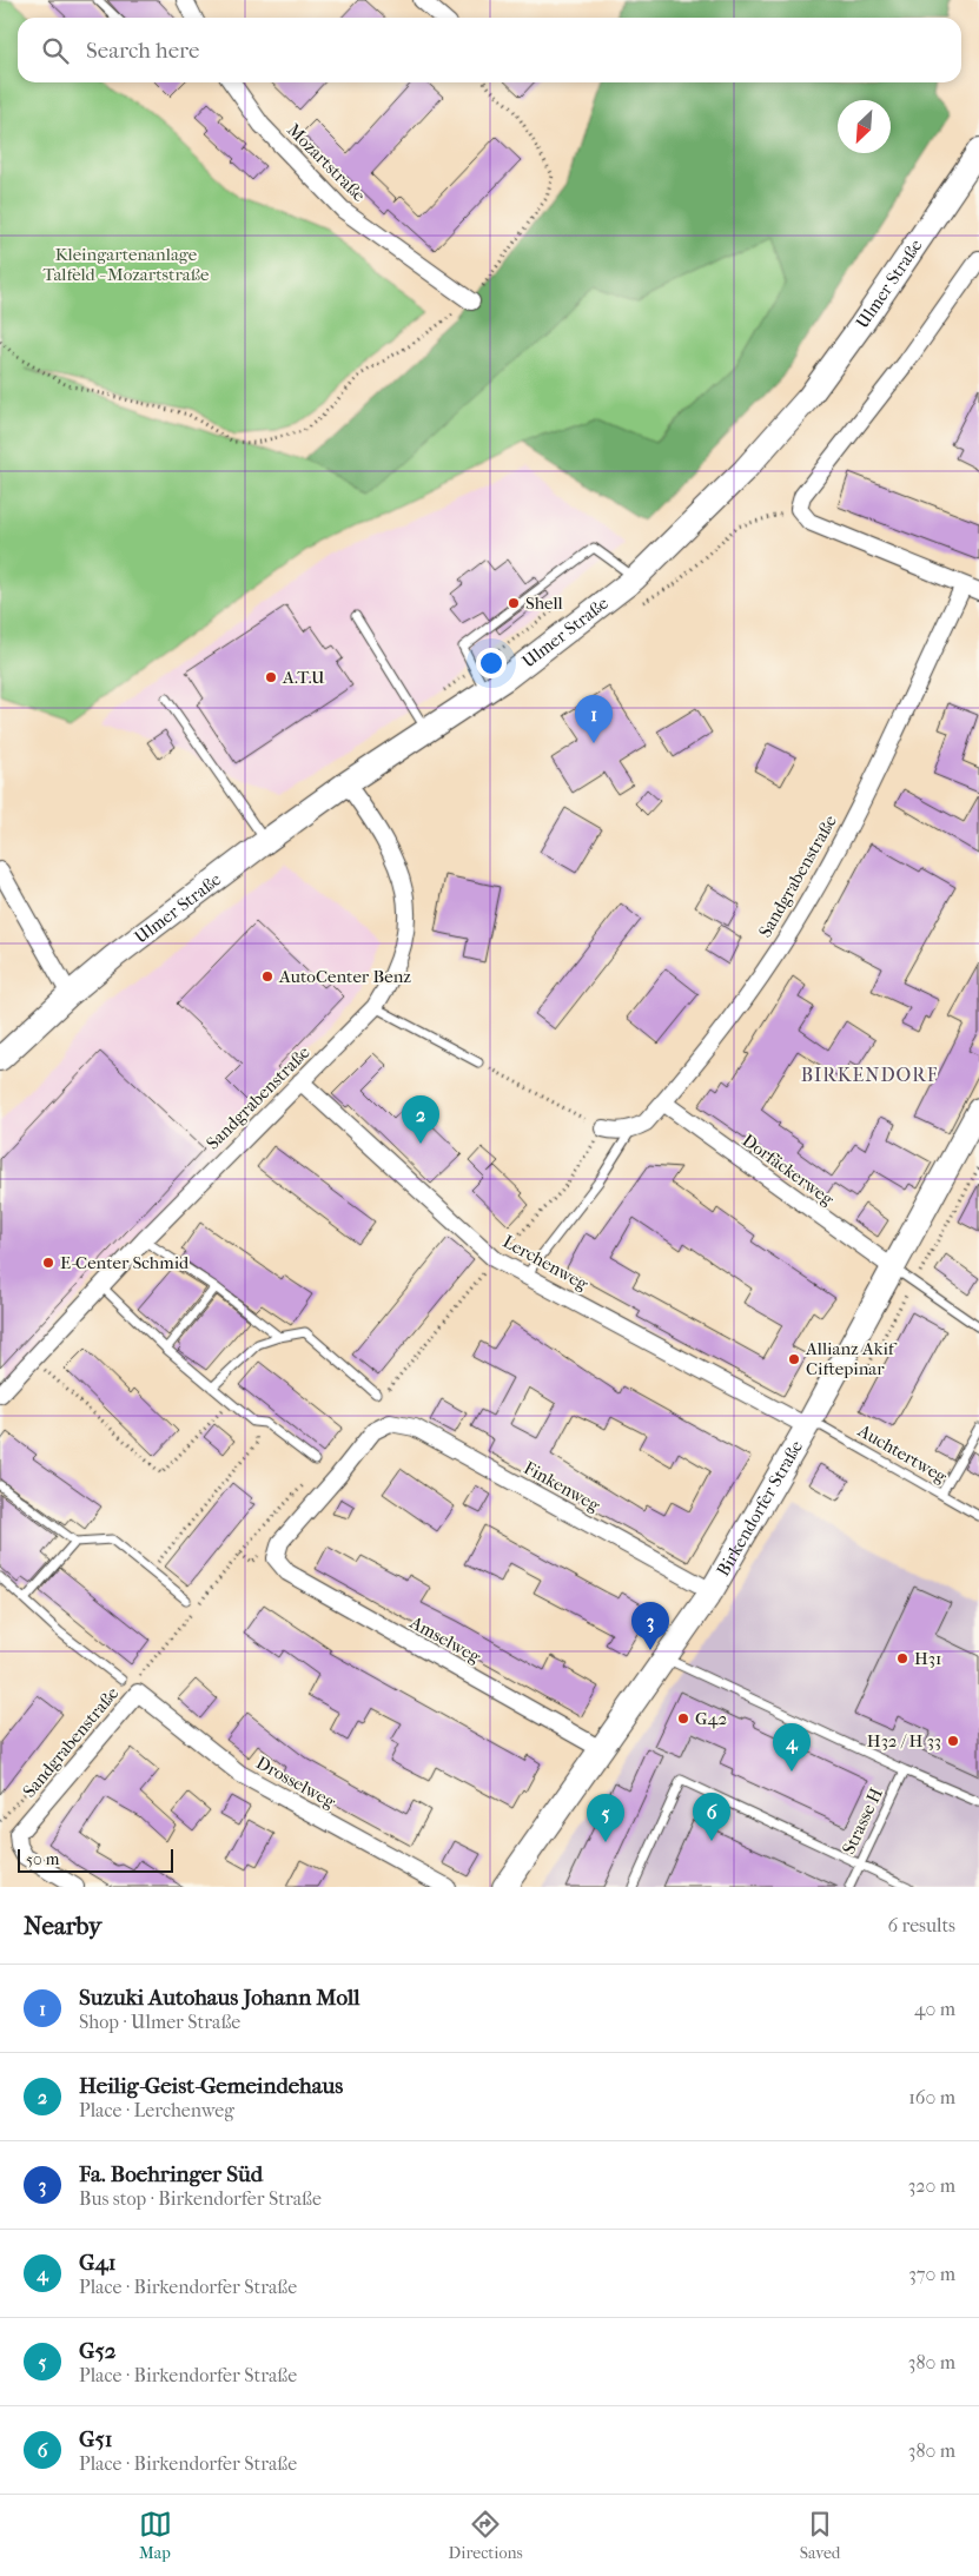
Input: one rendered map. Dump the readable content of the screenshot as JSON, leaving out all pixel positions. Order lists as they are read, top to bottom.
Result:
{
  "streets": {
    "main road": ["Ulmer Straße", "Birkendorfer Straße"],
    "street": [
      "Mozartstraße",
      "Sandgrabenstraße",
      "Dorfäckerweg",
      "Lerchenweg",
      "Finkenweg",
      "Amselweg",
      "Drosselweg"
    ],
    "lane": ["Auchtertweg", "Strasse H"]
  },
  "crossings": [
    ["Ulmer Straße", "Sandgrabenstraße"],
    ["Sandgrabenstraße", "Dorfäckerweg"],
    ["Sandgrabenstraße", "Lerchenweg"],
    ["Sandgrabenstraße", "Drosselweg"],
    ["Dorfäckerweg", "Birkendorfer Straße"],
    ["Lerchenweg", "Auchtertweg"],
    ["Lerchenweg", "Birkendorfer Straße"],
    ["Auchtertweg", "Birkendorfer Straße"],
    ["Finkenweg", "Birkendorfer Straße"],
    ["Finkenweg", "Amselweg"],
    ["Birkendorfer Straße", "Amselweg"]
  ],
  "districts": ["BIRKENDORF"],
  "parks": ["Kleingartenanlage Talfeld - Mozartstraße"],
  "places": [
    "Shell",
    "A.T.U",
    "AutoCenter Benz",
    "E-Center Schmid",
    "Allianz Akif Ciftepinar",
    "H31",
    "G42",
    "H32 / H 33"
  ],
  "scale_bar": "50 m",
  "north": "bottom left",
  "page": {
    "search": "Search here",
    "pins": [
      "1",
      "2",
      "3",
      "4",
      "6",
      "5"
    ],
    "scale": "50 m",
    "heading": ["Nearby", "6 results"],
    "list": [
      {
        "mark": "1",
        "name": "Suzuki Autohaus Johann Moll",
        "note": "Shop · Ulmer Straße",
        "value": "40 m"
      },
      {
        "mark": "2",
        "name": "Heilig-Geist-Gemeindehaus",
        "note": "Place · Lerchenweg",
        "value": "160 m"
      },
      {
        "mark": "3",
        "name": "Fa. Boehringer Süd",
        "note": "Bus stop · Birkendorfer Straße",
        "value": "320 m"
      },
      {
        "mark": "4",
        "name": "G41",
        "note": "Place · Birkendorfer Straße",
        "value": "370 m"
      },
      {
        "mark": "5",
        "name": "G52",
        "note": "Place · Birkendorfer Straße",
        "value": "380 m"
      },
      {
        "mark": "6",
        "name": "G51",
        "note": "Place · Birkendorfer Straße",
        "value": "380 m"
      }
    ],
    "nav": ["Map", "Directions", "Saved"]
  }
}
